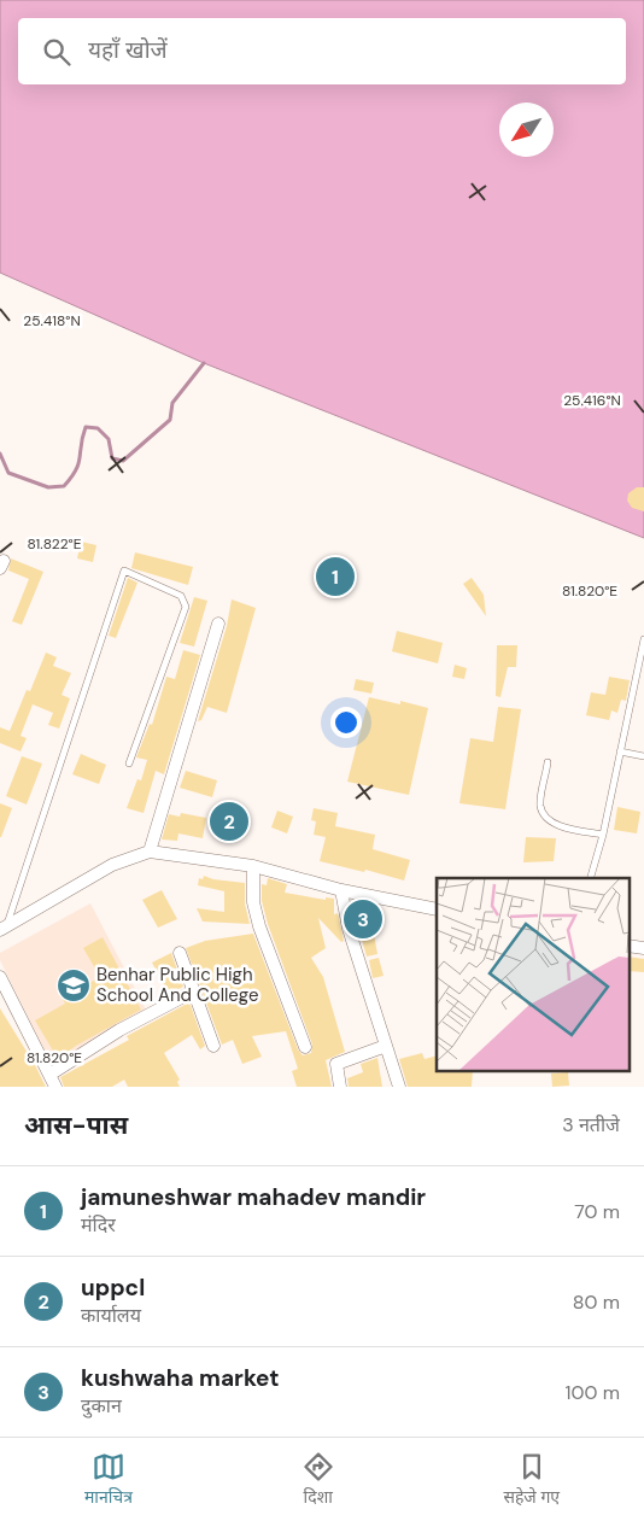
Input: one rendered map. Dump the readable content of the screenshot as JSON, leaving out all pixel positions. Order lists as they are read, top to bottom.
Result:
{
  "places": {
    "school or university": ["Benhar Public High School And College"]
  },
  "north": "bottom left",
  "page": {
    "search": "यहाँ खोजें",
    "pins": ["1", "2", "3"],
    "heading": ["आस-पास", "3 नतीजे"],
    "list": [
      {
        "mark": "1",
        "name": "jamuneshwar mahadev mandir",
        "note": "मंदिर",
        "value": "70 m"
      },
      {
        "mark": "2",
        "name": "uppcl",
        "note": "कार्यालय",
        "value": "80 m"
      },
      {
        "mark": "3",
        "name": "kushwaha market",
        "note": "दुकान",
        "value": "100 m"
      }
    ],
    "nav": ["मानचित्र", "दिशा", "सहेजे गए"]
  },
  "coordinates": [
    "25.418°N",
    "25.416°N",
    "81.822°E",
    "81.820°E"
  ]
}
